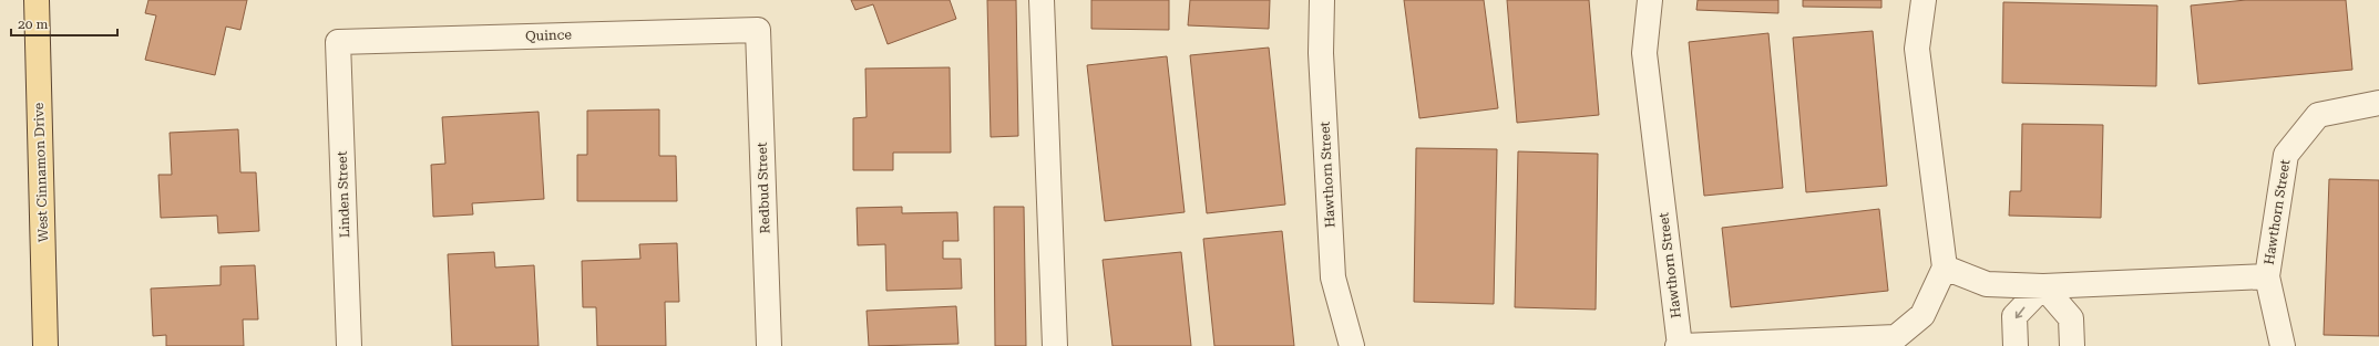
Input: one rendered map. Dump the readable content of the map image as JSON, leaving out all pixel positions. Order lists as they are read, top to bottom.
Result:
{
  "streets": {
    "main road": ["West Cinnamon Drive"],
    "street": [
      "Quince",
      "Hawthorn Street",
      "Redbud Street",
      "Linden Street"
    ]
  },
  "crossings": [
    ["Quince", "Redbud Street"],
    ["Quince", "Linden Street"]
  ],
  "scale_bar": "20 m"
}
